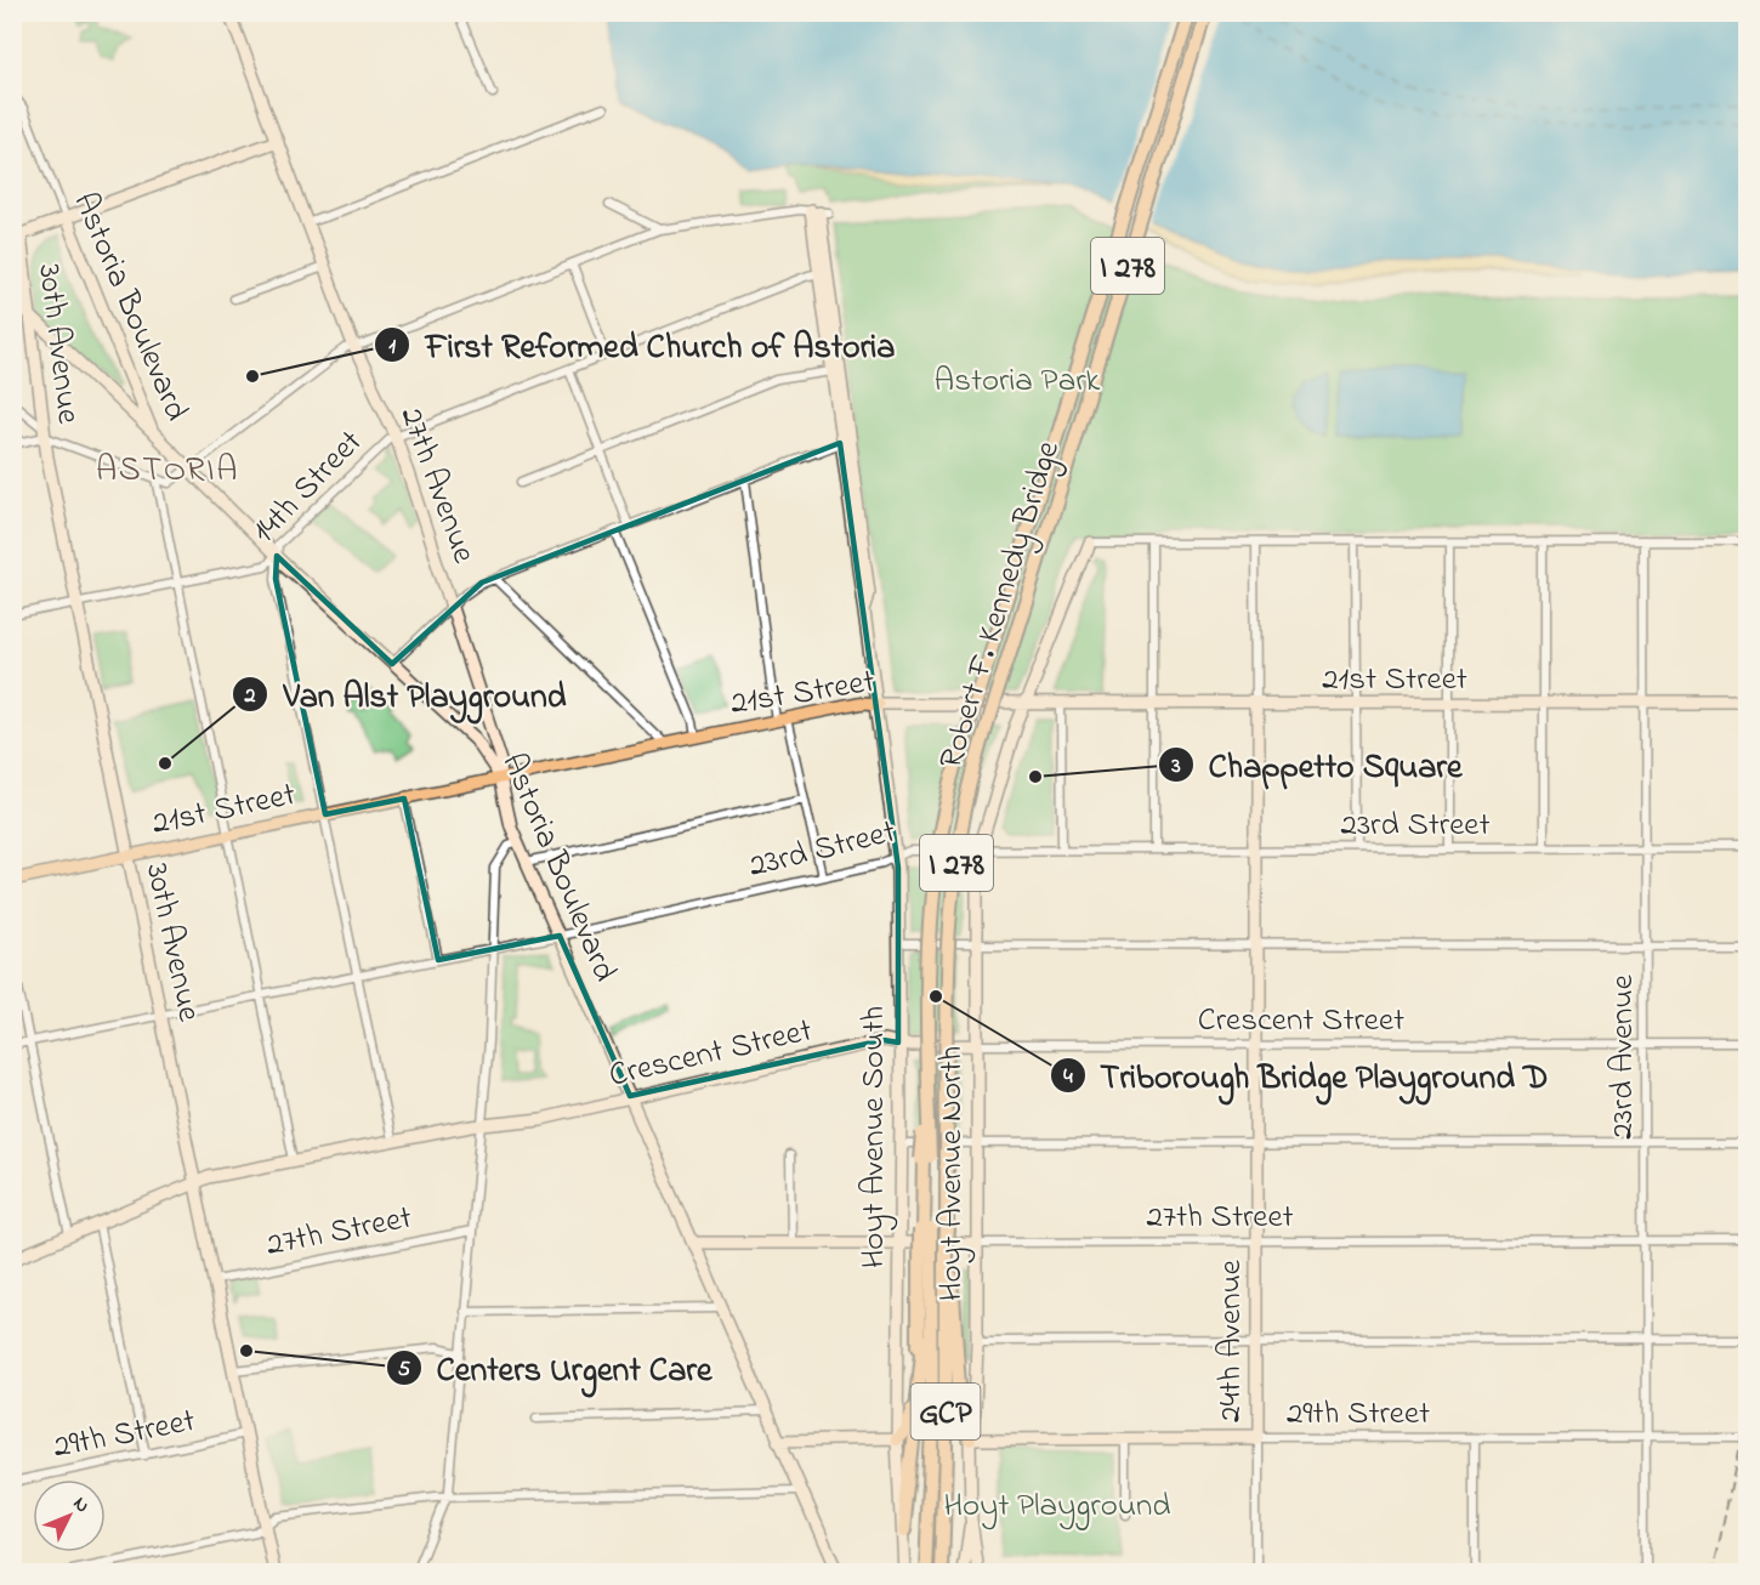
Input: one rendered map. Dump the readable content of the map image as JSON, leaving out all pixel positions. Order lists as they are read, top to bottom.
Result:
{
  "streets": {
    "highway": ["I 278", "Robert F. Kennedy Bridge", "GCP"],
    "main road": ["21st Street"],
    "street": [
      "Astoria Boulevard",
      "30th Avenue",
      "27th Avenue",
      "14th Street",
      "23rd Street",
      "Crescent Street",
      "23rd Avenue",
      "Hoyt Avenue South",
      "Hoyt Avenue North",
      "27th Street",
      "24th Avenue",
      "29th Street"
    ]
  },
  "crossings": [
    ["I 278", "Robert F. Kennedy Bridge"],
    ["Astoria Boulevard", "27th Avenue"],
    ["Astoria Boulevard", "14th Street"],
    ["Astoria Boulevard", "21st Street"],
    ["Astoria Boulevard", "23rd Street"],
    ["Astoria Boulevard", "Crescent Street"],
    ["Astoria Boulevard", "27th Street"],
    ["30th Avenue", "14th Street"],
    ["30th Avenue", "21st Street"],
    ["30th Avenue", "23rd Street"],
    ["30th Avenue", "Crescent Street"],
    ["30th Avenue", "27th Street"],
    ["30th Avenue", "29th Street"],
    ["27th Avenue", "14th Street"],
    ["27th Avenue", "21st Street"],
    ["Robert F. Kennedy Bridge", "GCP"],
    ["21st Street", "23rd Avenue"],
    ["21st Street", "Hoyt Avenue South"],
    ["21st Street", "Hoyt Avenue North"],
    ["21st Street", "24th Avenue"],
    ["23rd Street", "23rd Avenue"],
    ["23rd Street", "Hoyt Avenue South"],
    ["23rd Street", "Hoyt Avenue North"],
    ["23rd Street", "24th Avenue"],
    ["Crescent Street", "23rd Avenue"],
    ["Crescent Street", "Hoyt Avenue South"],
    ["Crescent Street", "Hoyt Avenue North"],
    ["Crescent Street", "24th Avenue"],
    ["23rd Avenue", "27th Street"],
    ["23rd Avenue", "29th Street"],
    ["Hoyt Avenue South", "27th Street"],
    ["Hoyt Avenue North", "27th Street"],
    ["Hoyt Avenue North", "29th Street"],
    ["27th Street", "24th Avenue"],
    ["24th Avenue", "29th Street"]
  ],
  "districts": ["ASTORIA"],
  "parks": ["Astoria Park", "Hoyt Playground"],
  "places": [
    "First Reformed Church of Astoria",
    "Van Alst Playground",
    "Chappetto Square",
    "Triborough Bridge Playground D",
    "Centers Urgent Care"
  ],
  "north": "top right"
}
